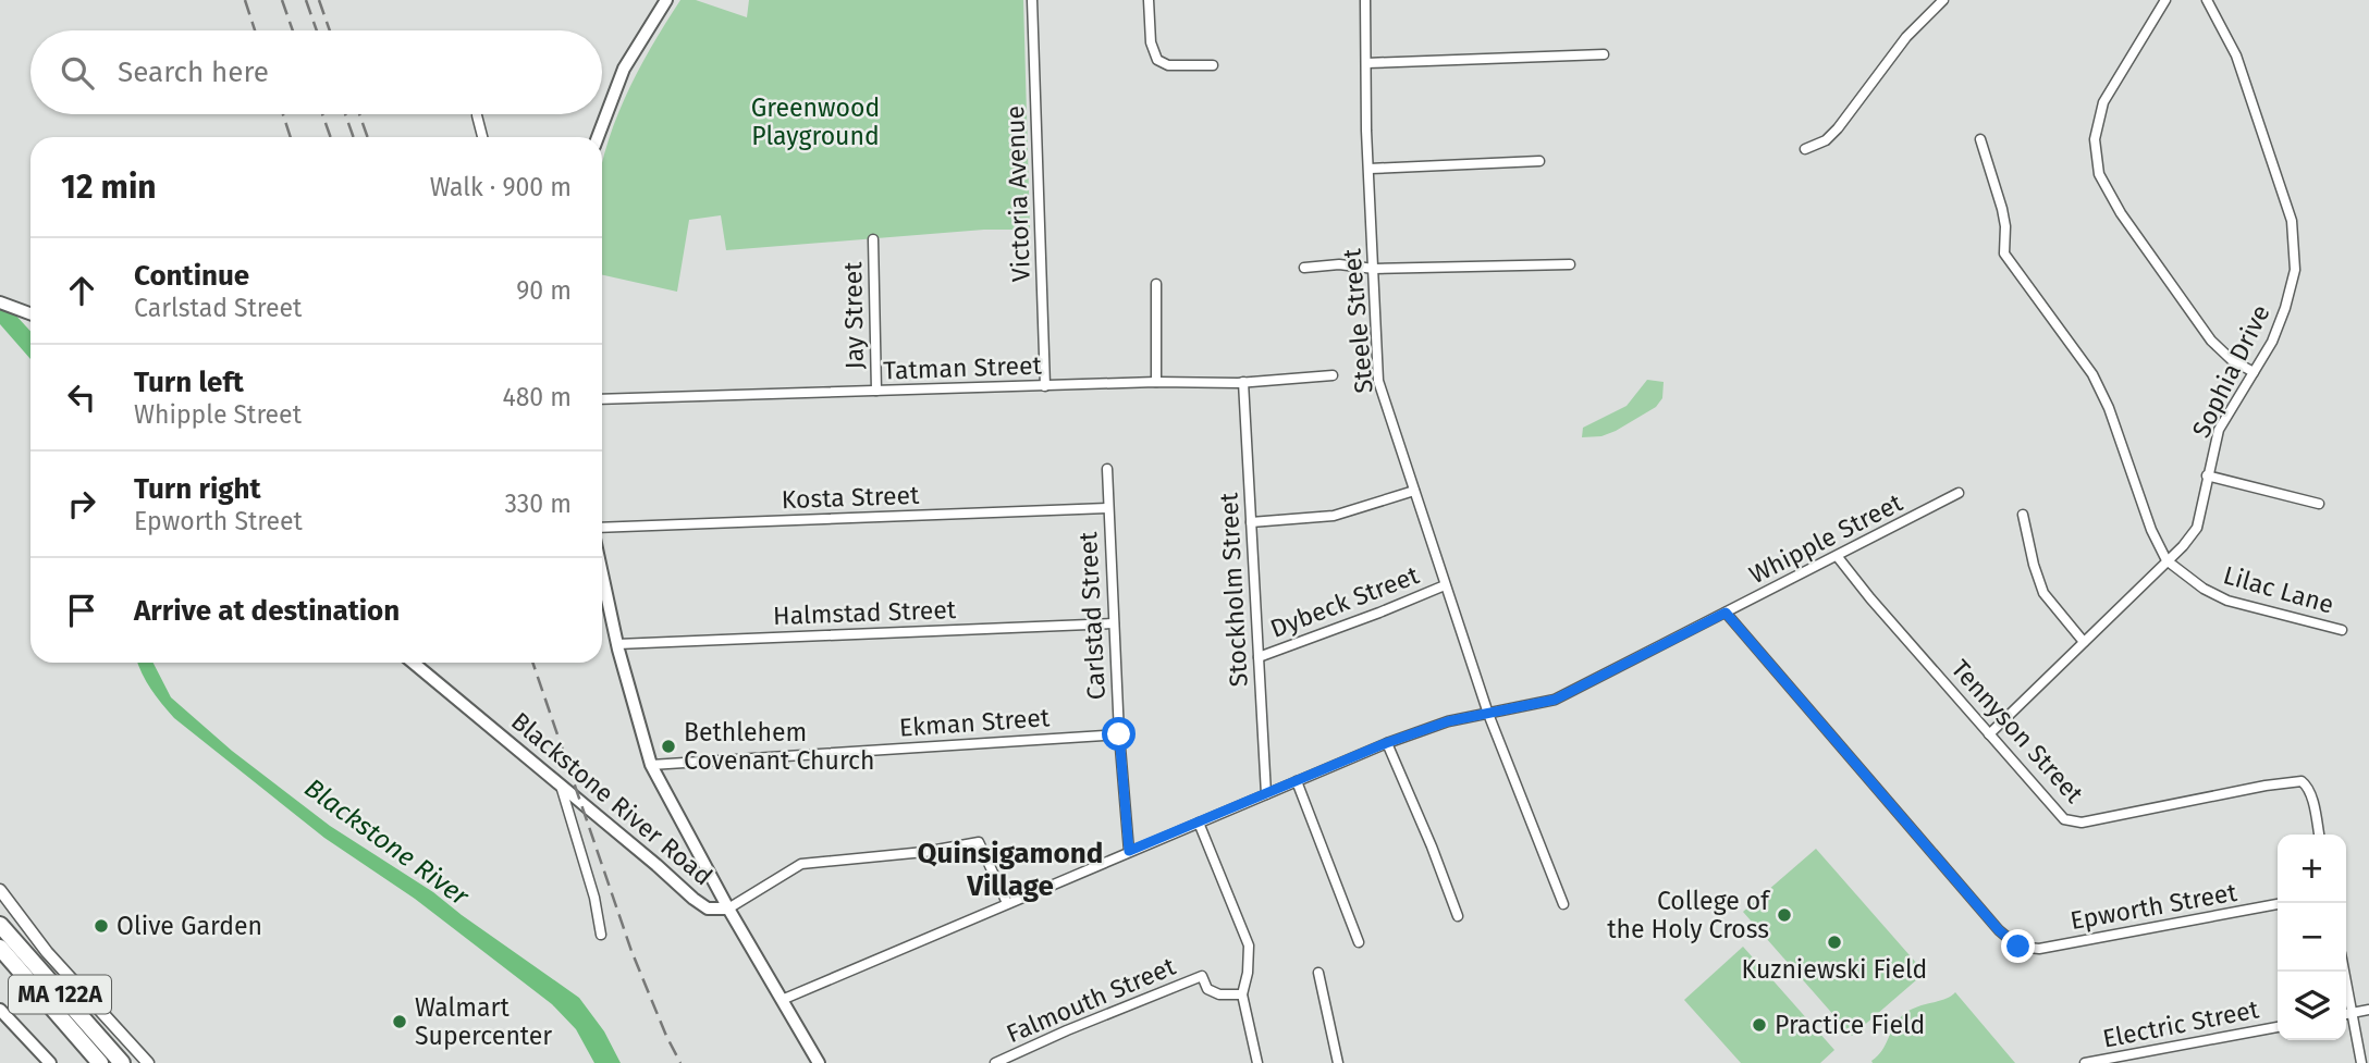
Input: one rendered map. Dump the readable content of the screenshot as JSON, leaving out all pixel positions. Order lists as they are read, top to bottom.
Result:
{
  "streets": {
    "highway": ["MA 122A"],
    "main road": ["Blackstone River Road"],
    "street": [
      "Victoria Avenue",
      "Jay Street",
      "Steele Street",
      "Tatman Street",
      "Sophia Drive",
      "Kosta Street",
      "Whipple Street",
      "Stockholm Street",
      "Lilac Lane",
      "Dybeck Street",
      "Halmstad Street",
      "Carlstad Street",
      "Ekman Street",
      "Tennyson Street",
      "Epworth Street",
      "Falmouth Street",
      "Electric Street"
    ]
  },
  "crossings": [
    ["Victoria Avenue", "Tatman Street"],
    ["Jay Street", "Tatman Street"],
    ["Steele Street", "Whipple Street"],
    ["Steele Street", "Dybeck Street"],
    ["Tatman Street", "Stockholm Street"],
    ["Sophia Drive", "Lilac Lane"],
    ["Sophia Drive", "Tennyson Street"],
    ["Kosta Street", "Carlstad Street"],
    ["Whipple Street", "Stockholm Street"],
    ["Whipple Street", "Carlstad Street"],
    ["Whipple Street", "Tennyson Street"],
    ["Whipple Street", "Blackstone River Road"],
    ["Whipple Street", "Epworth Street"],
    ["Stockholm Street", "Dybeck Street"],
    ["Halmstad Street", "Carlstad Street"],
    ["Carlstad Street", "Ekman Street"]
  ],
  "districts": ["Quinsigamond Village"],
  "water": ["Blackstone River"],
  "parks": ["Greenwood Playground"],
  "places": [
    "Bethlehem Covenant Church",
    "College of the Holy Cross",
    "Olive Garden",
    "Kuzniewski Field",
    "Walmart Supercenter",
    "Practice Field"
  ],
  "page": {
    "search": "Search here",
    "heading": ["12 min", "Walk · 900 m"],
    "list": [
      ["Continue", "Carlstad Street", "90 m"],
      ["Turn left", "Whipple Street", "480 m"],
      ["Turn right", "Epworth Street", "330 m"],
      "Arrive at destination"
    ],
    "map_buttons": ["+", "−"]
  }
}
